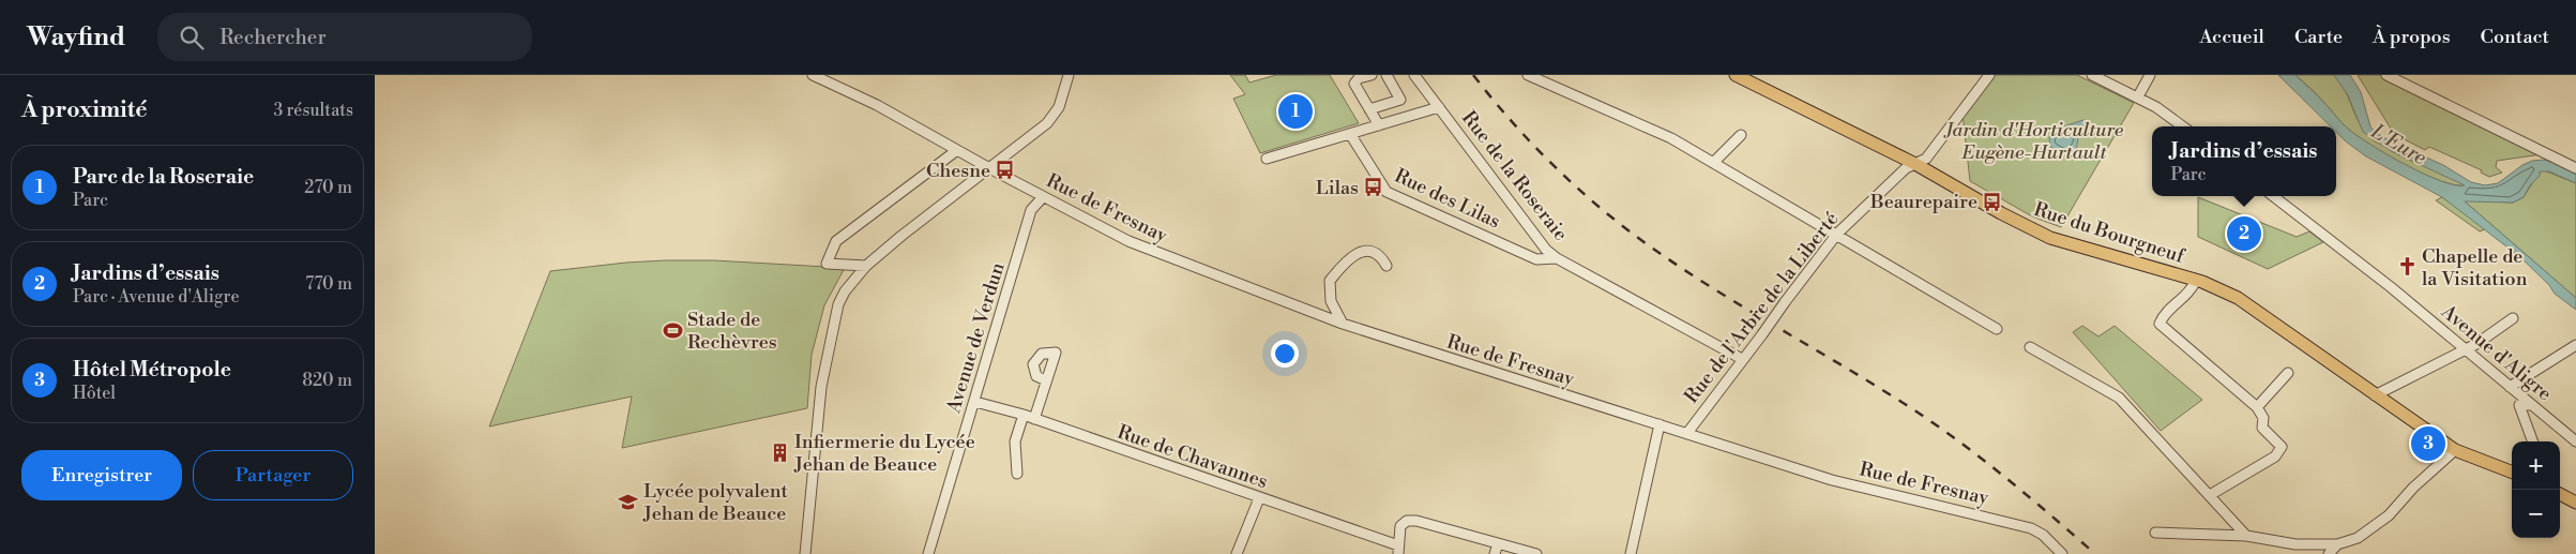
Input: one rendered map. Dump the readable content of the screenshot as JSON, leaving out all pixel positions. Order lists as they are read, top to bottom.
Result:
{
  "streets": {
    "main road": ["Rue du Bourgneuf"],
    "street": [
      "Rue de la Roseraie",
      "Rue des Lilas",
      "Rue de Fresnay",
      "Rue de l'Arbre de la Liberté",
      "Avenue de Verdun",
      "Avenue d'Aligre",
      "Rue de Chavannes"
    ]
  },
  "crossings": [
    ["Rue de la Roseraie", "Rue des Lilas"],
    ["Rue de la Roseraie", "Rue de l'Arbre de la Liberté"],
    ["Rue de Fresnay", "Rue de l'Arbre de la Liberté"],
    ["Rue de Fresnay", "Avenue de Verdun"],
    ["Rue du Bourgneuf", "Rue de l'Arbre de la Liberté"],
    ["Avenue de Verdun", "Rue de Chavannes"]
  ],
  "water": ["L'Eure"],
  "parks": ["Jardin d'Horticulture Eugène-Hurtault"],
  "places": {
    "bus stop": ["Chesne", "Lilas", "Beaurepaire"],
    "church": ["Chapelle de la Visitation"],
    "sports": ["Stade de Rechèvres"],
    "building": ["Infiermerie du Lycée Jehan de Beauce"],
    "school or university": ["Lycée polyvalent Jehan de Beauce"]
  },
  "page": {
    "header": "Wayfind",
    "search": "Rechercher",
    "nav": [
      "Accueil",
      "Carte",
      "À propos",
      "Contact"
    ],
    "heading": ["À proximité", "3 résultats"],
    "pins": ["1", "2", "3"],
    "popup": ["Jardins d’essais", "Parc"],
    "list": [
      {
        "mark": "1",
        "name": "Parc de la Roseraie",
        "note": "Parc",
        "value": "270 m"
      },
      {
        "mark": "2",
        "name": "Jardins d’essais",
        "note": "Parc · Avenue d'Aligre",
        "value": "770 m"
      },
      {
        "mark": "3",
        "name": "Hôtel Métropole",
        "note": "Hôtel",
        "value": "820 m"
      }
    ],
    "buttons": ["Enregistrer", "Partager"],
    "map_buttons": ["+", "−"]
  }
}
